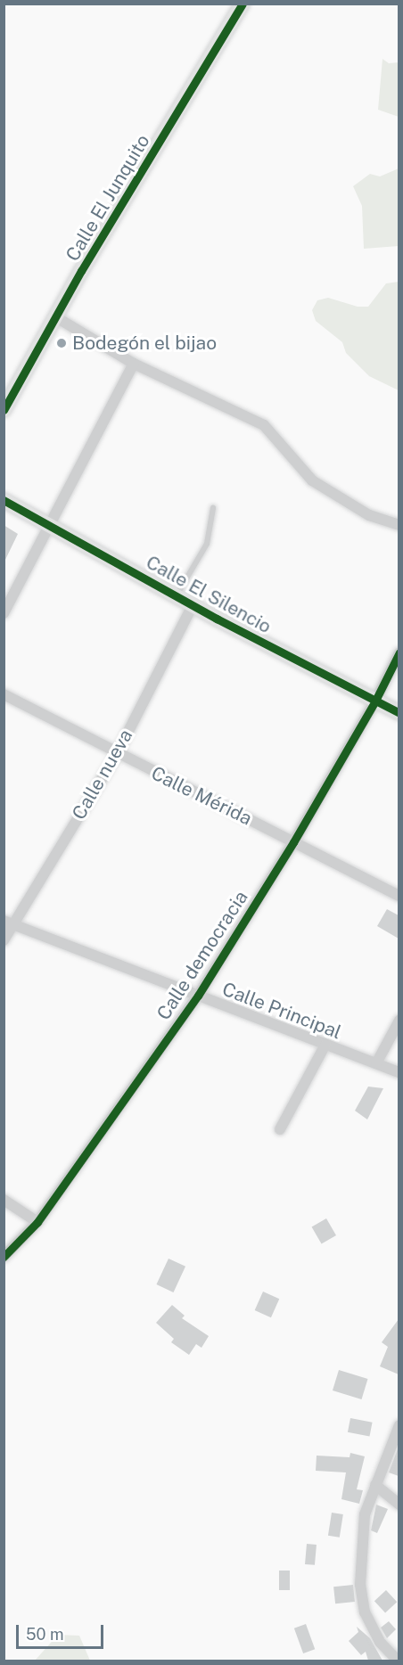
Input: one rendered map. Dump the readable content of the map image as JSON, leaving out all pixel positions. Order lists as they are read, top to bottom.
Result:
{
  "streets": {
    "street": [
      "Calle El Junquito",
      "Calle El Silencio",
      "Calle nueva",
      "Calle Mérida",
      "Calle democracia",
      "Calle Principal"
    ]
  },
  "crossings": [
    ["Calle El Silencio", "Calle nueva"],
    ["Calle El Silencio", "Calle democracia"],
    ["Calle nueva", "Calle Mérida"],
    ["Calle nueva", "Calle Principal"],
    ["Calle Mérida", "Calle democracia"],
    ["Calle democracia", "Calle Principal"]
  ],
  "places": ["Bodegón el bijao"],
  "scale_bar": "50 m"
}
